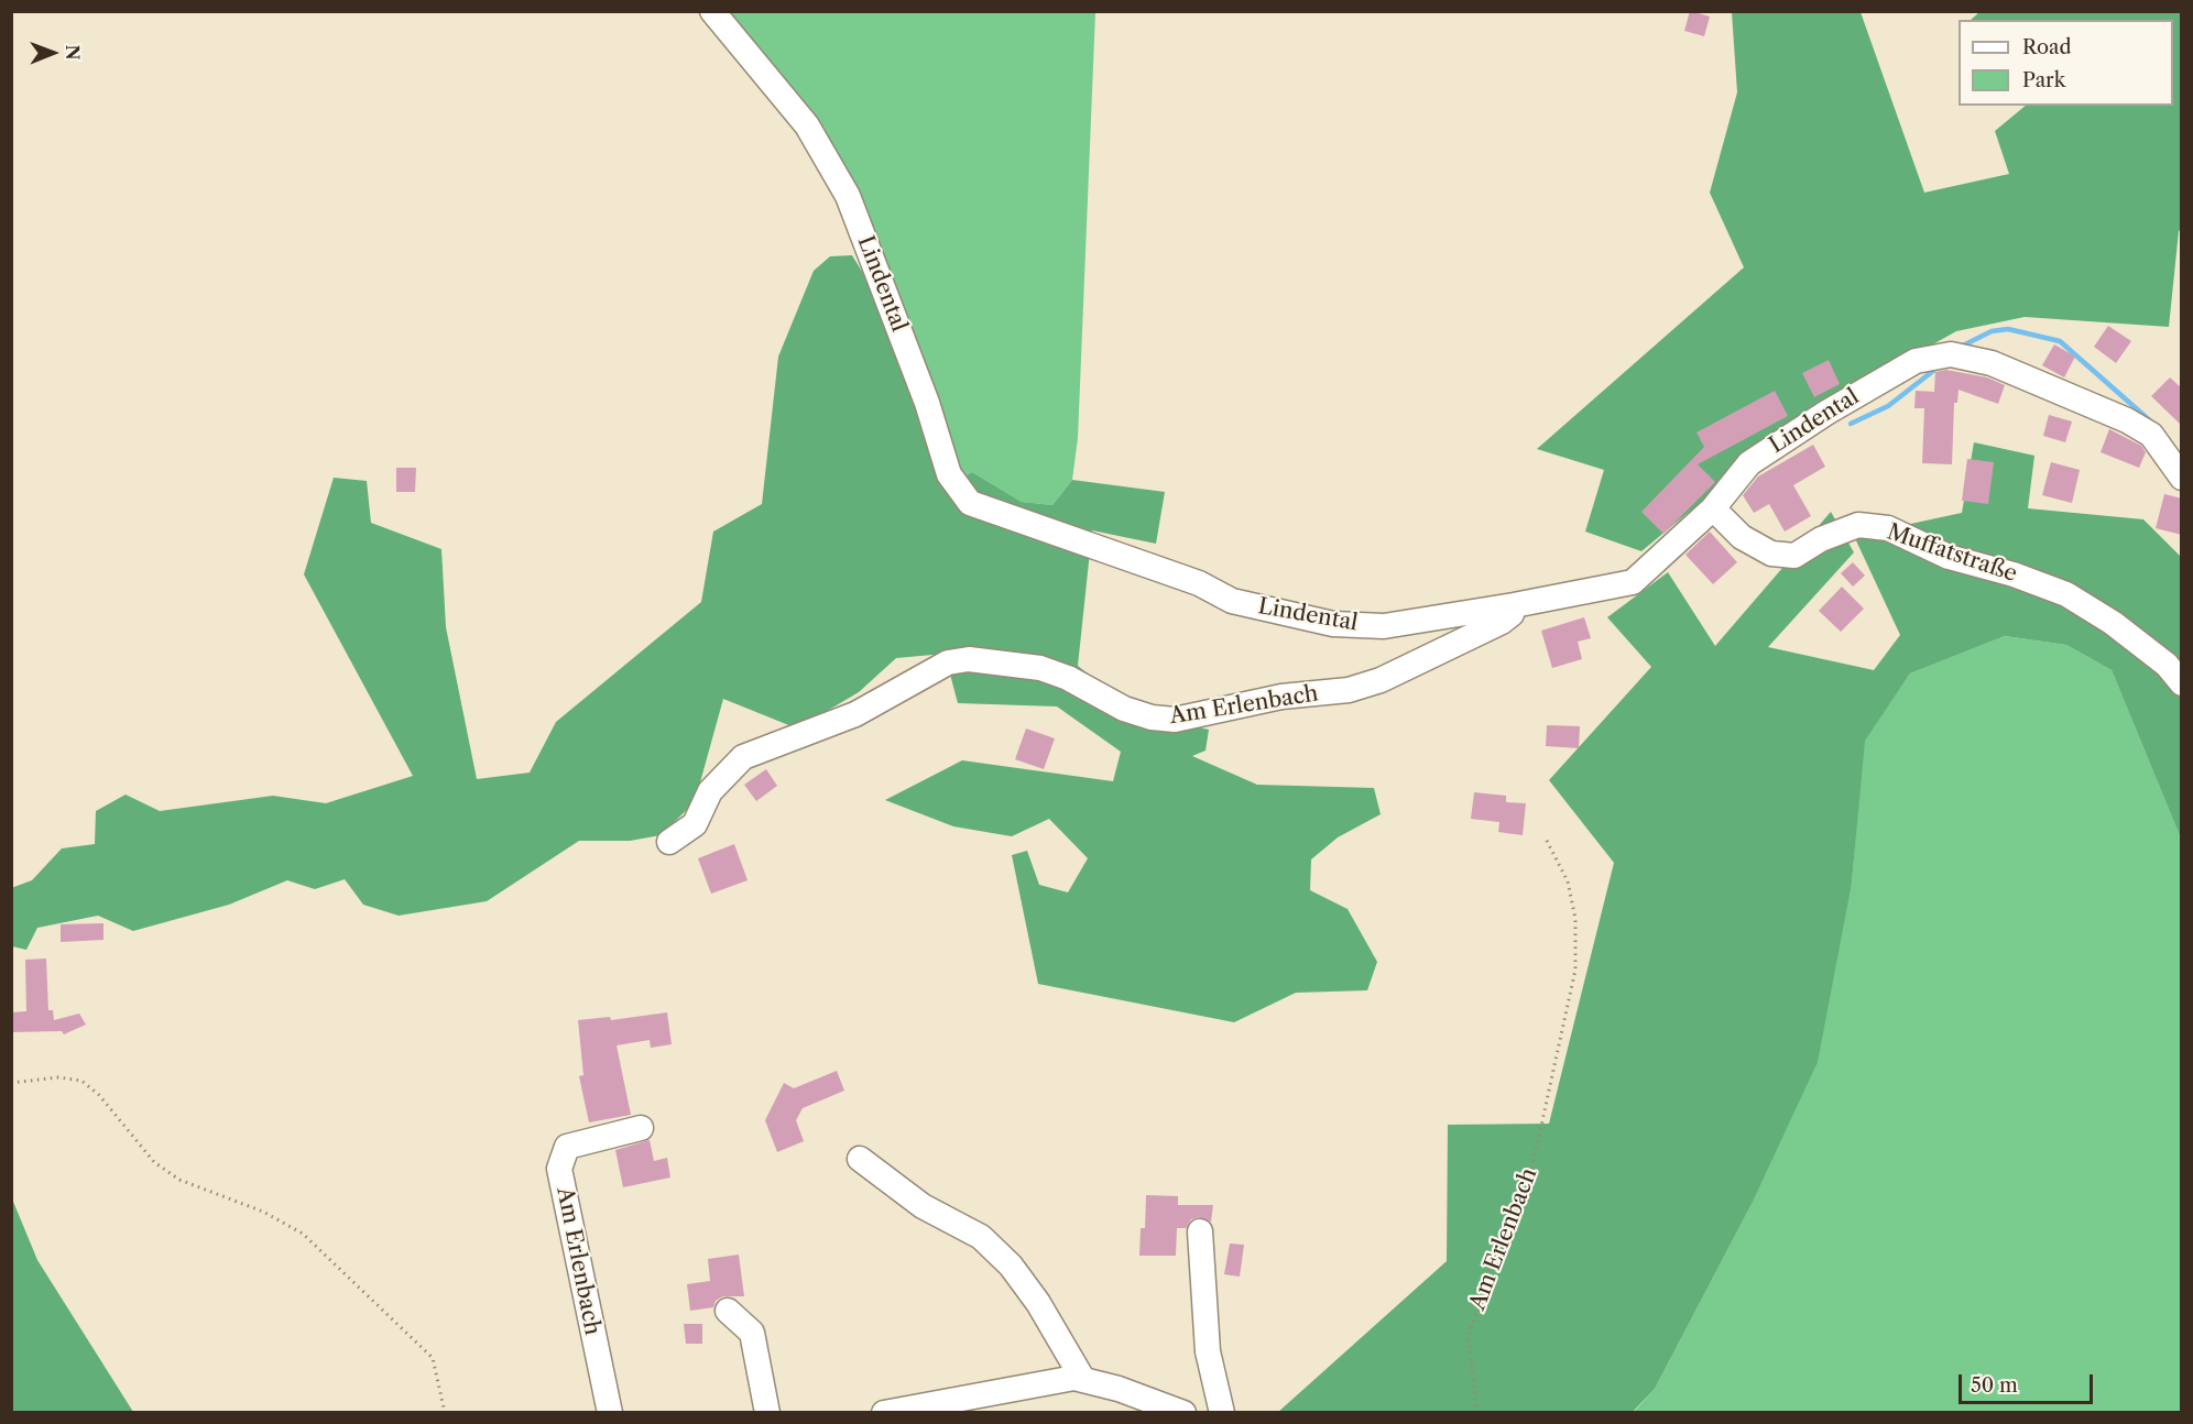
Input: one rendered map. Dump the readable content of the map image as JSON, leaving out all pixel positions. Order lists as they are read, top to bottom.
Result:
{
  "streets": {
    "street": ["Lindental", "Muffatstraße", "Am Erlenbach"]
  },
  "crossings": [
    ["Lindental", "Muffatstraße"],
    ["Lindental", "Am Erlenbach"]
  ],
  "legend": ["Road", "Park"],
  "scale_bar": "50 m",
  "north": "right"
}
